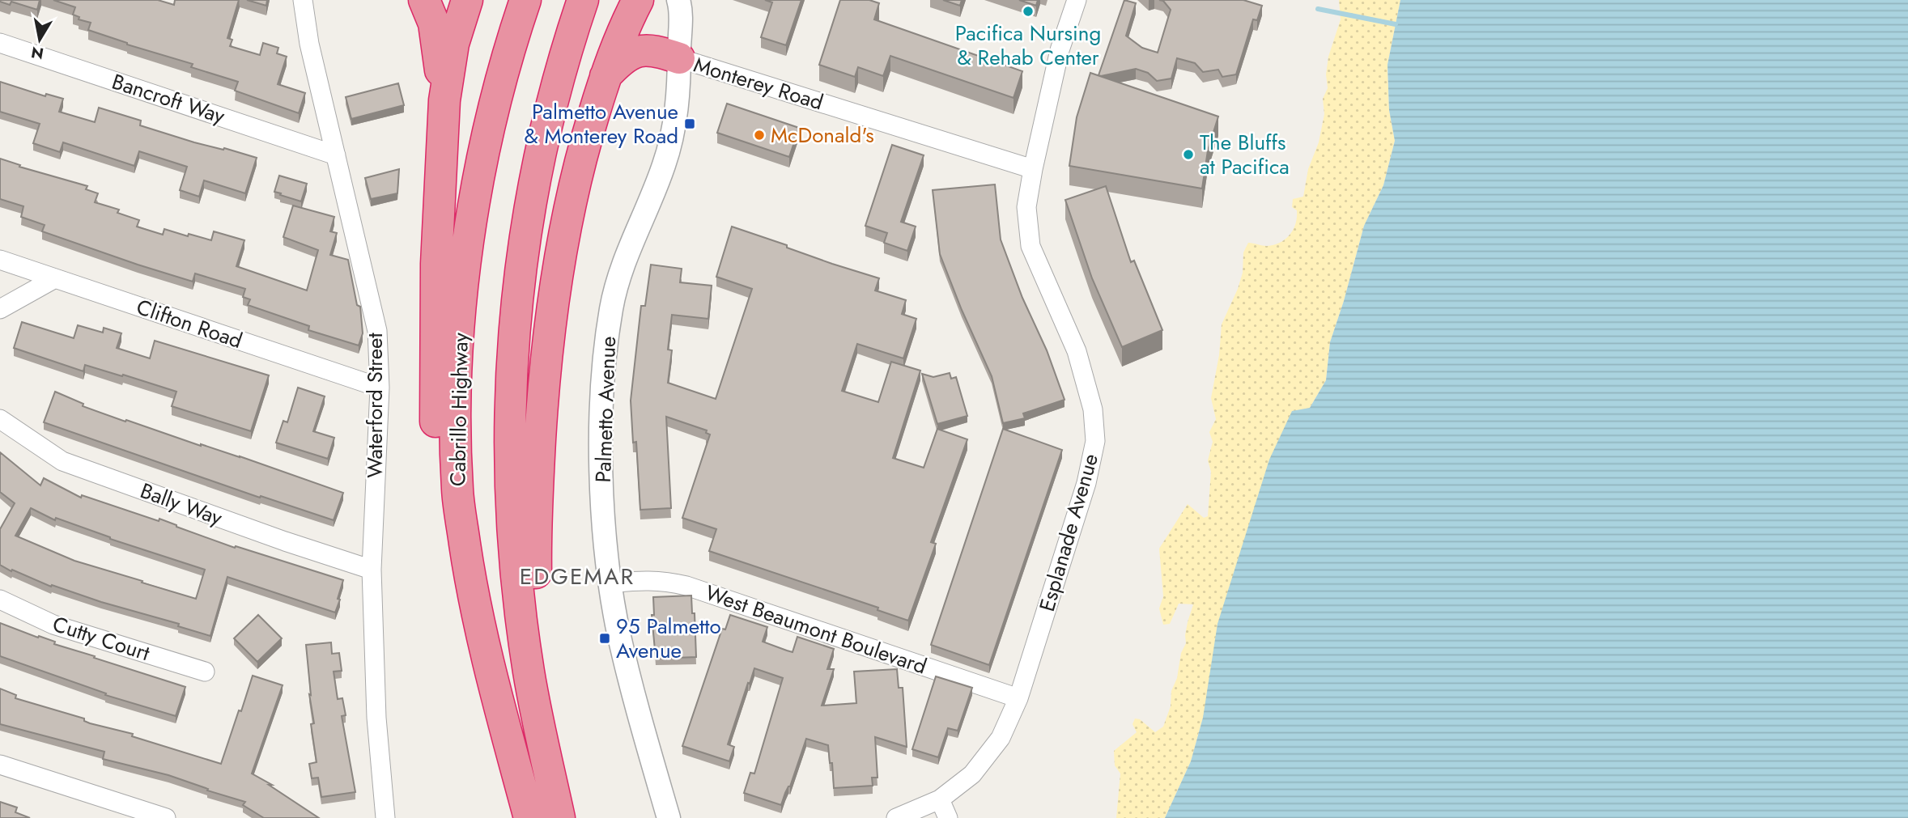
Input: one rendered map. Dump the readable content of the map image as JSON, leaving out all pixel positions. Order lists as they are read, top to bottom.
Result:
{
  "streets": {
    "highway": ["Cabrillo Highway"],
    "street": [
      "Monterey Road",
      "Bancroft Way",
      "Clifton Road",
      "Waterford Street",
      "Palmetto Avenue",
      "Bally Way",
      "Esplanade Avenue",
      "West Beaumont Boulevard",
      "Cutty Court"
    ]
  },
  "crossings": [
    ["Monterey Road", "Palmetto Avenue"],
    ["Monterey Road", "Esplanade Avenue"],
    ["Bancroft Way", "Waterford Street"],
    ["Clifton Road", "Waterford Street"],
    ["Waterford Street", "Bally Way"],
    ["Palmetto Avenue", "West Beaumont Boulevard"],
    ["Esplanade Avenue", "West Beaumont Boulevard"]
  ],
  "districts": ["EDGEMAR"],
  "places": {
    "other": ["Pacifica Nursing & Rehab Center", "McDonald's", "The Bluffs at Pacifica"],
    "transit": ["Palmetto Avenue & Monterey Road", "95 Palmetto Avenue"]
  },
  "north": "bottom"
}
